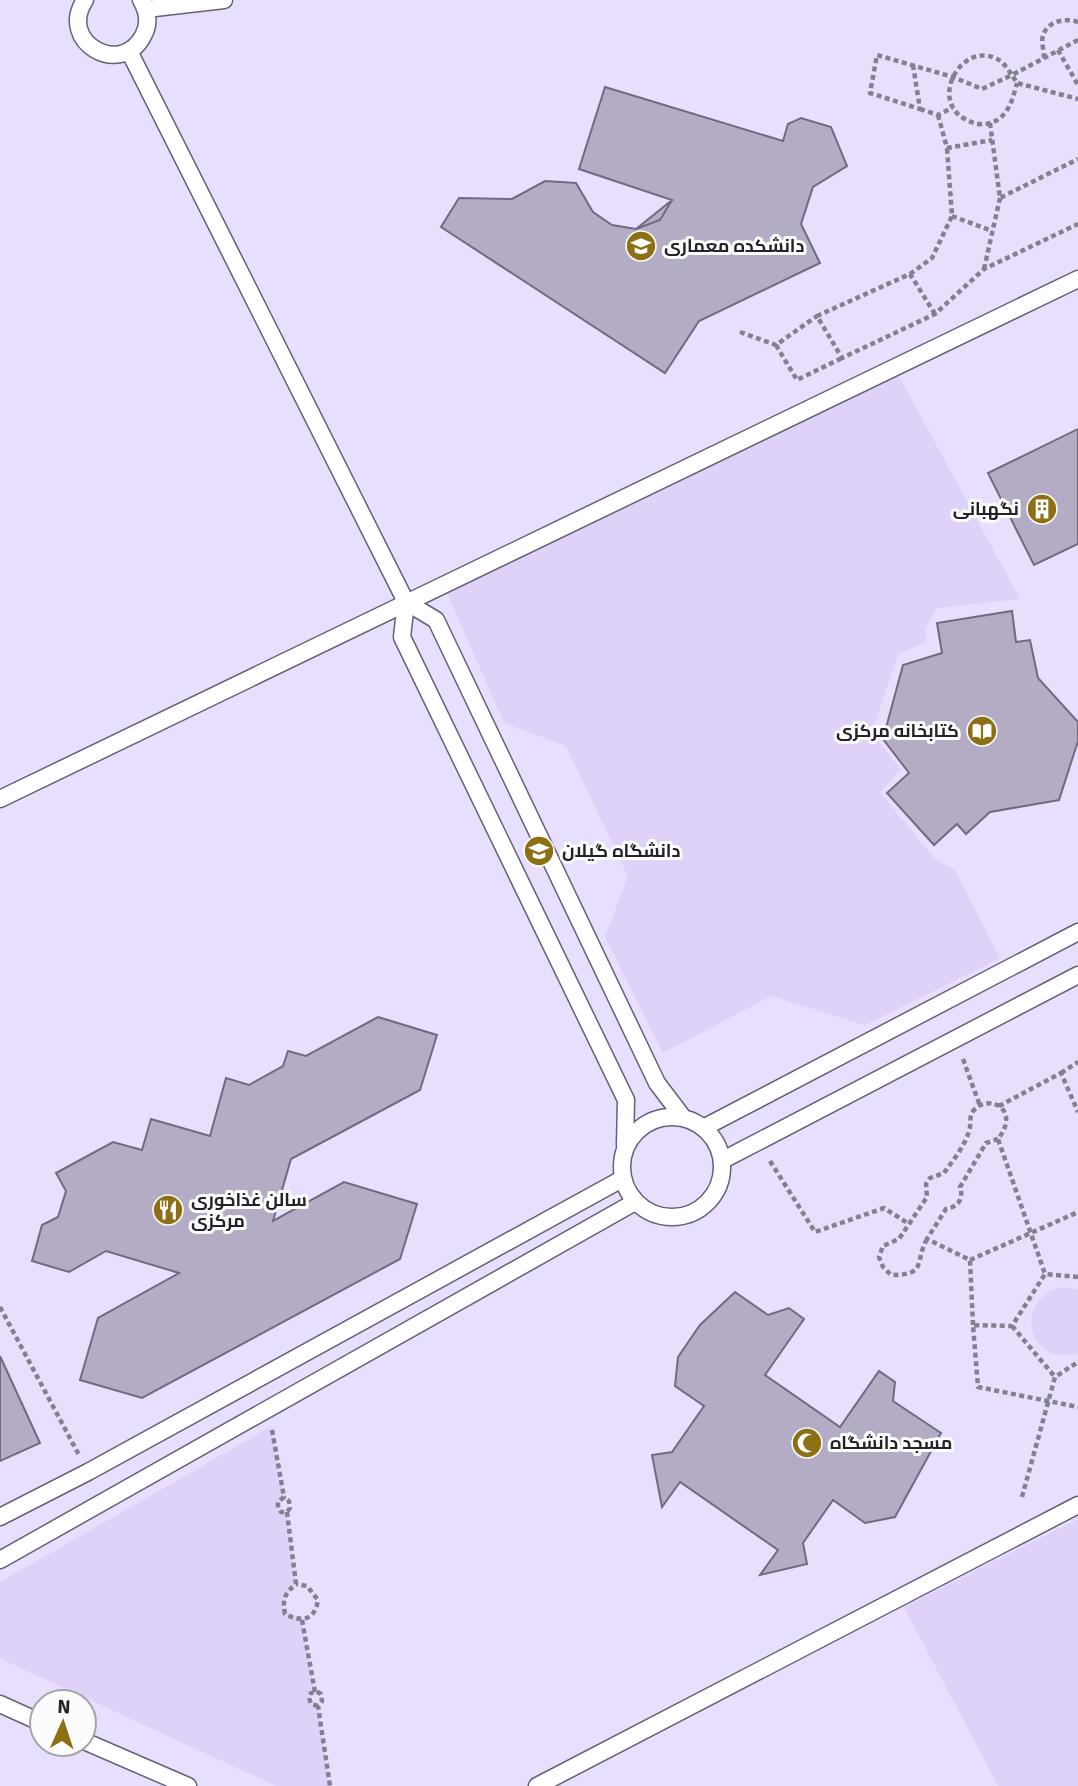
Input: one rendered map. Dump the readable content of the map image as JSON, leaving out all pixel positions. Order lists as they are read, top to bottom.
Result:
{
  "places": {
    "school or university": ["دانشکده معماری", "دانشگاه گیلان"],
    "building": ["نگهبانی"],
    "library": ["کتابخانه مرکزی"],
    "restaurant": ["سالن غذاخوری مرکزی"],
    "mosque": ["مسجد دانشگاه"]
  },
  "north": "top"
}
